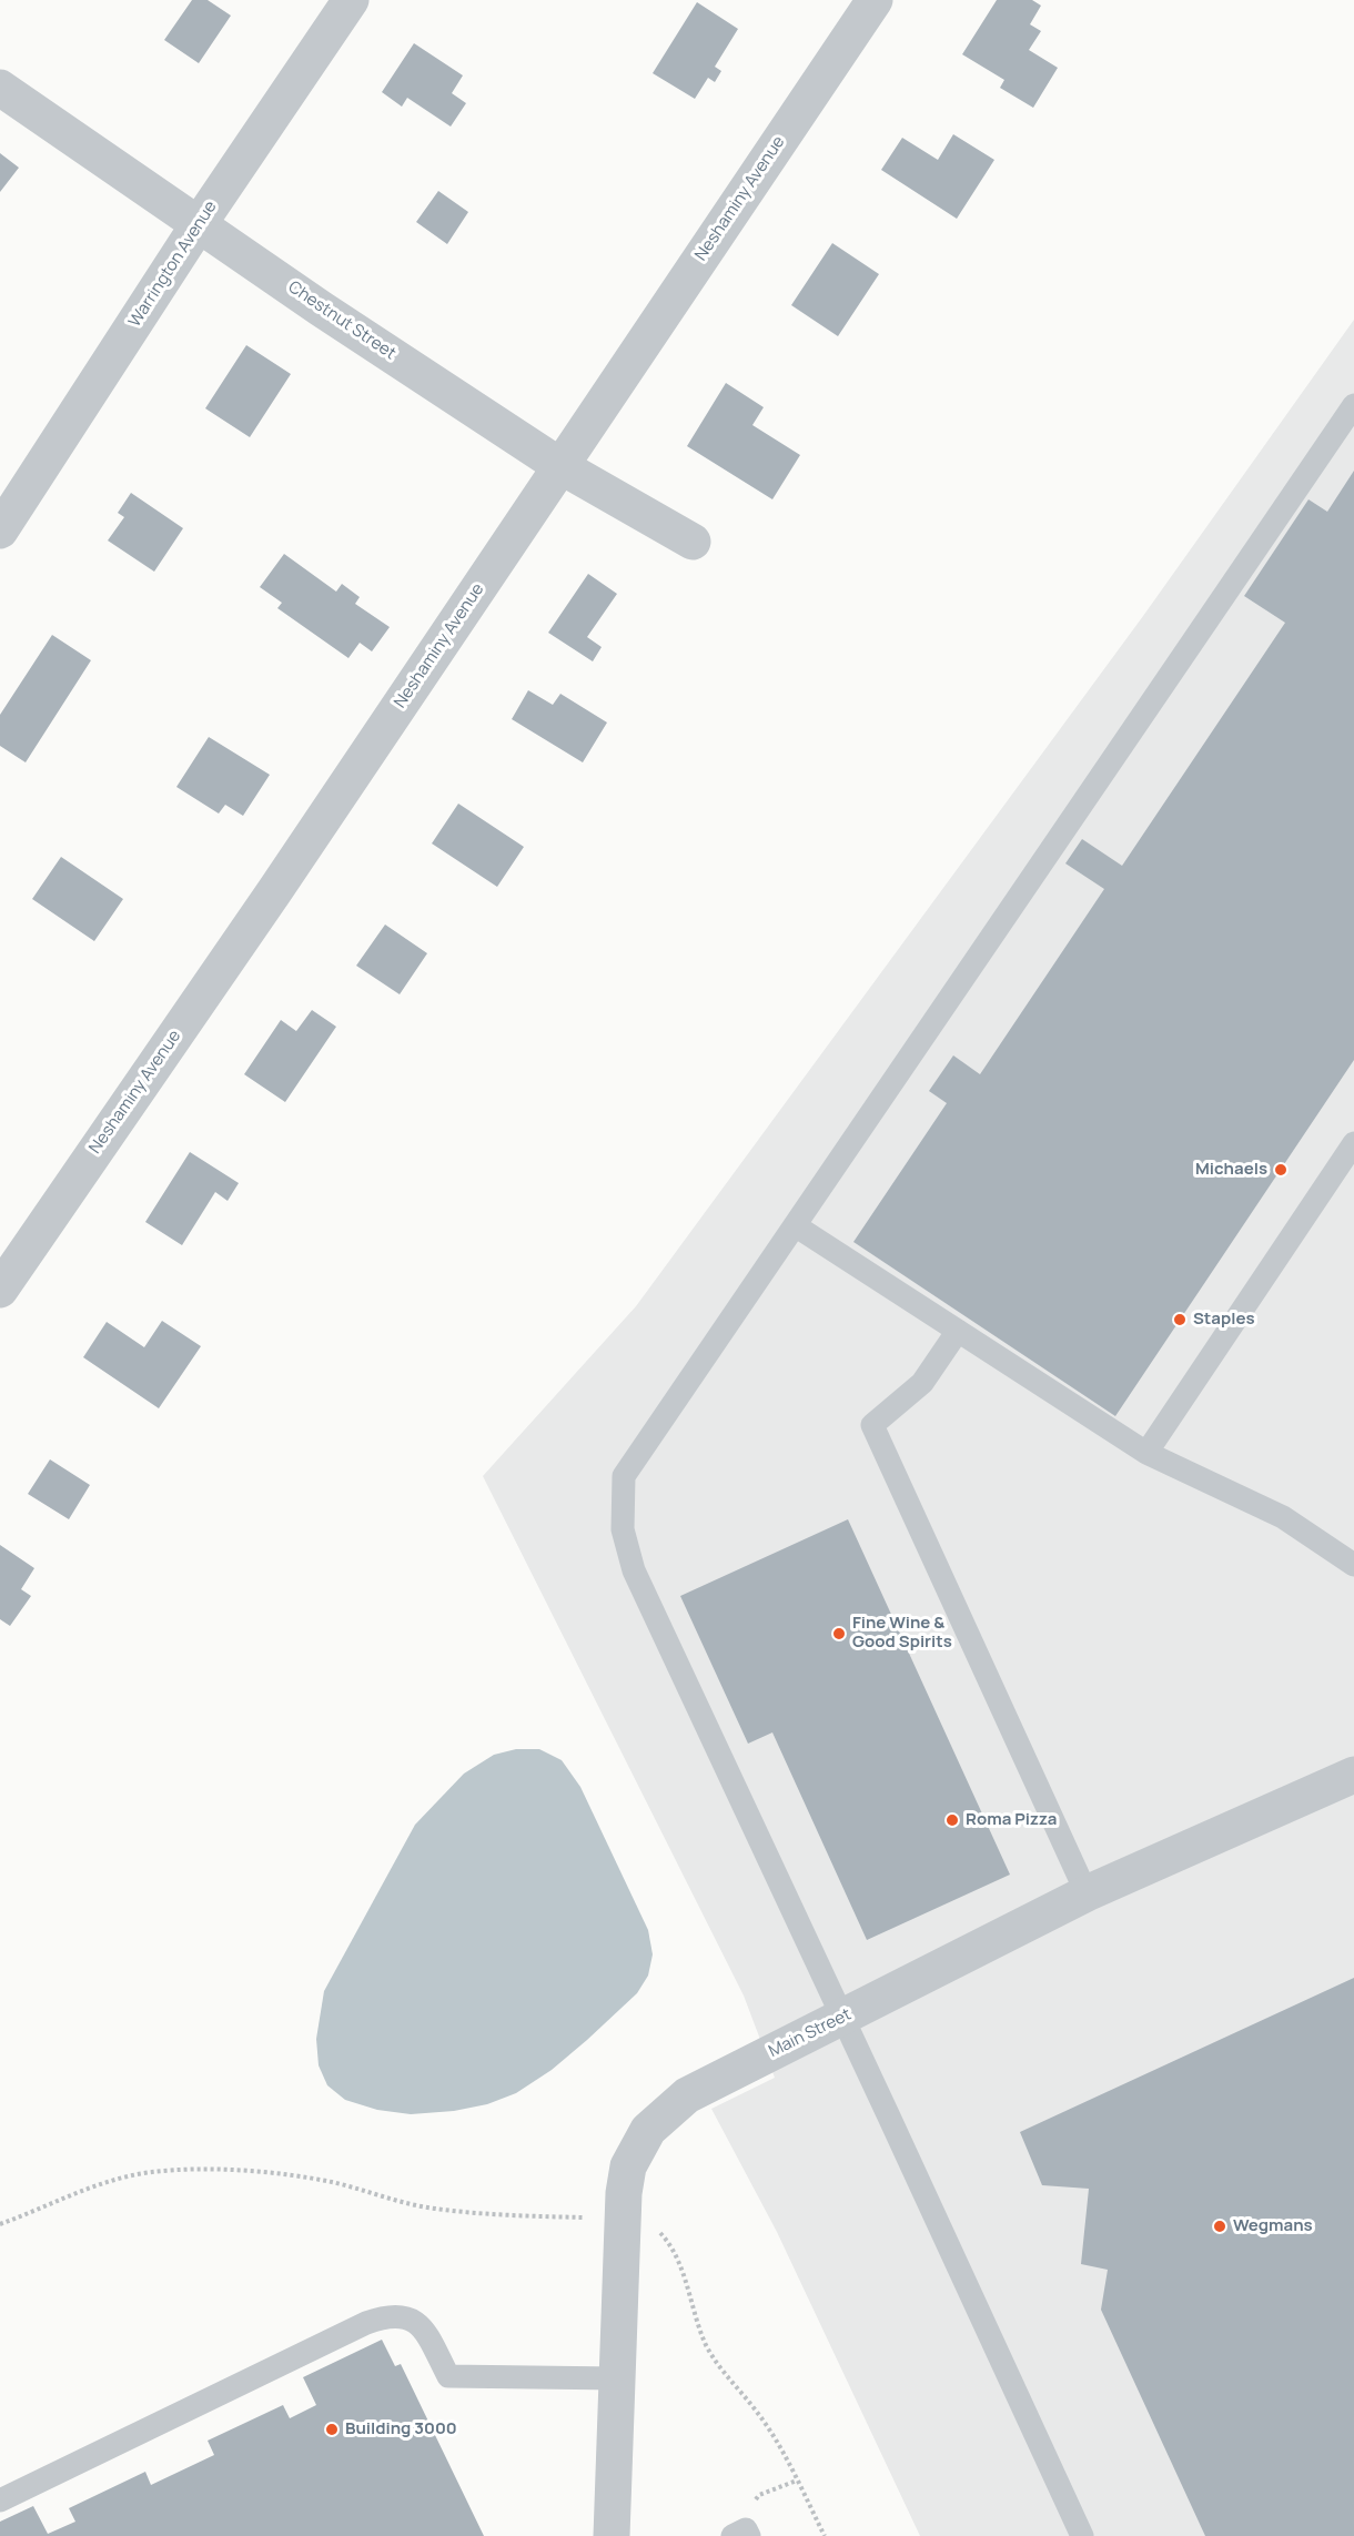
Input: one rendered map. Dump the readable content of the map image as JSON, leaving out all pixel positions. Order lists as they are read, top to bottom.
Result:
{
  "streets": {
    "street": [
      "Neshaminy Avenue",
      "Warrington Avenue",
      "Chestnut Street",
      "Main Street"
    ]
  },
  "crossings": [
    ["Neshaminy Avenue", "Chestnut Street"],
    ["Warrington Avenue", "Chestnut Street"]
  ],
  "places": [
    "Michaels",
    "Staples",
    "Fine Wine & Good Spirits",
    "Roma Pizza",
    "Wegmans",
    "Building 3000"
  ]
}
